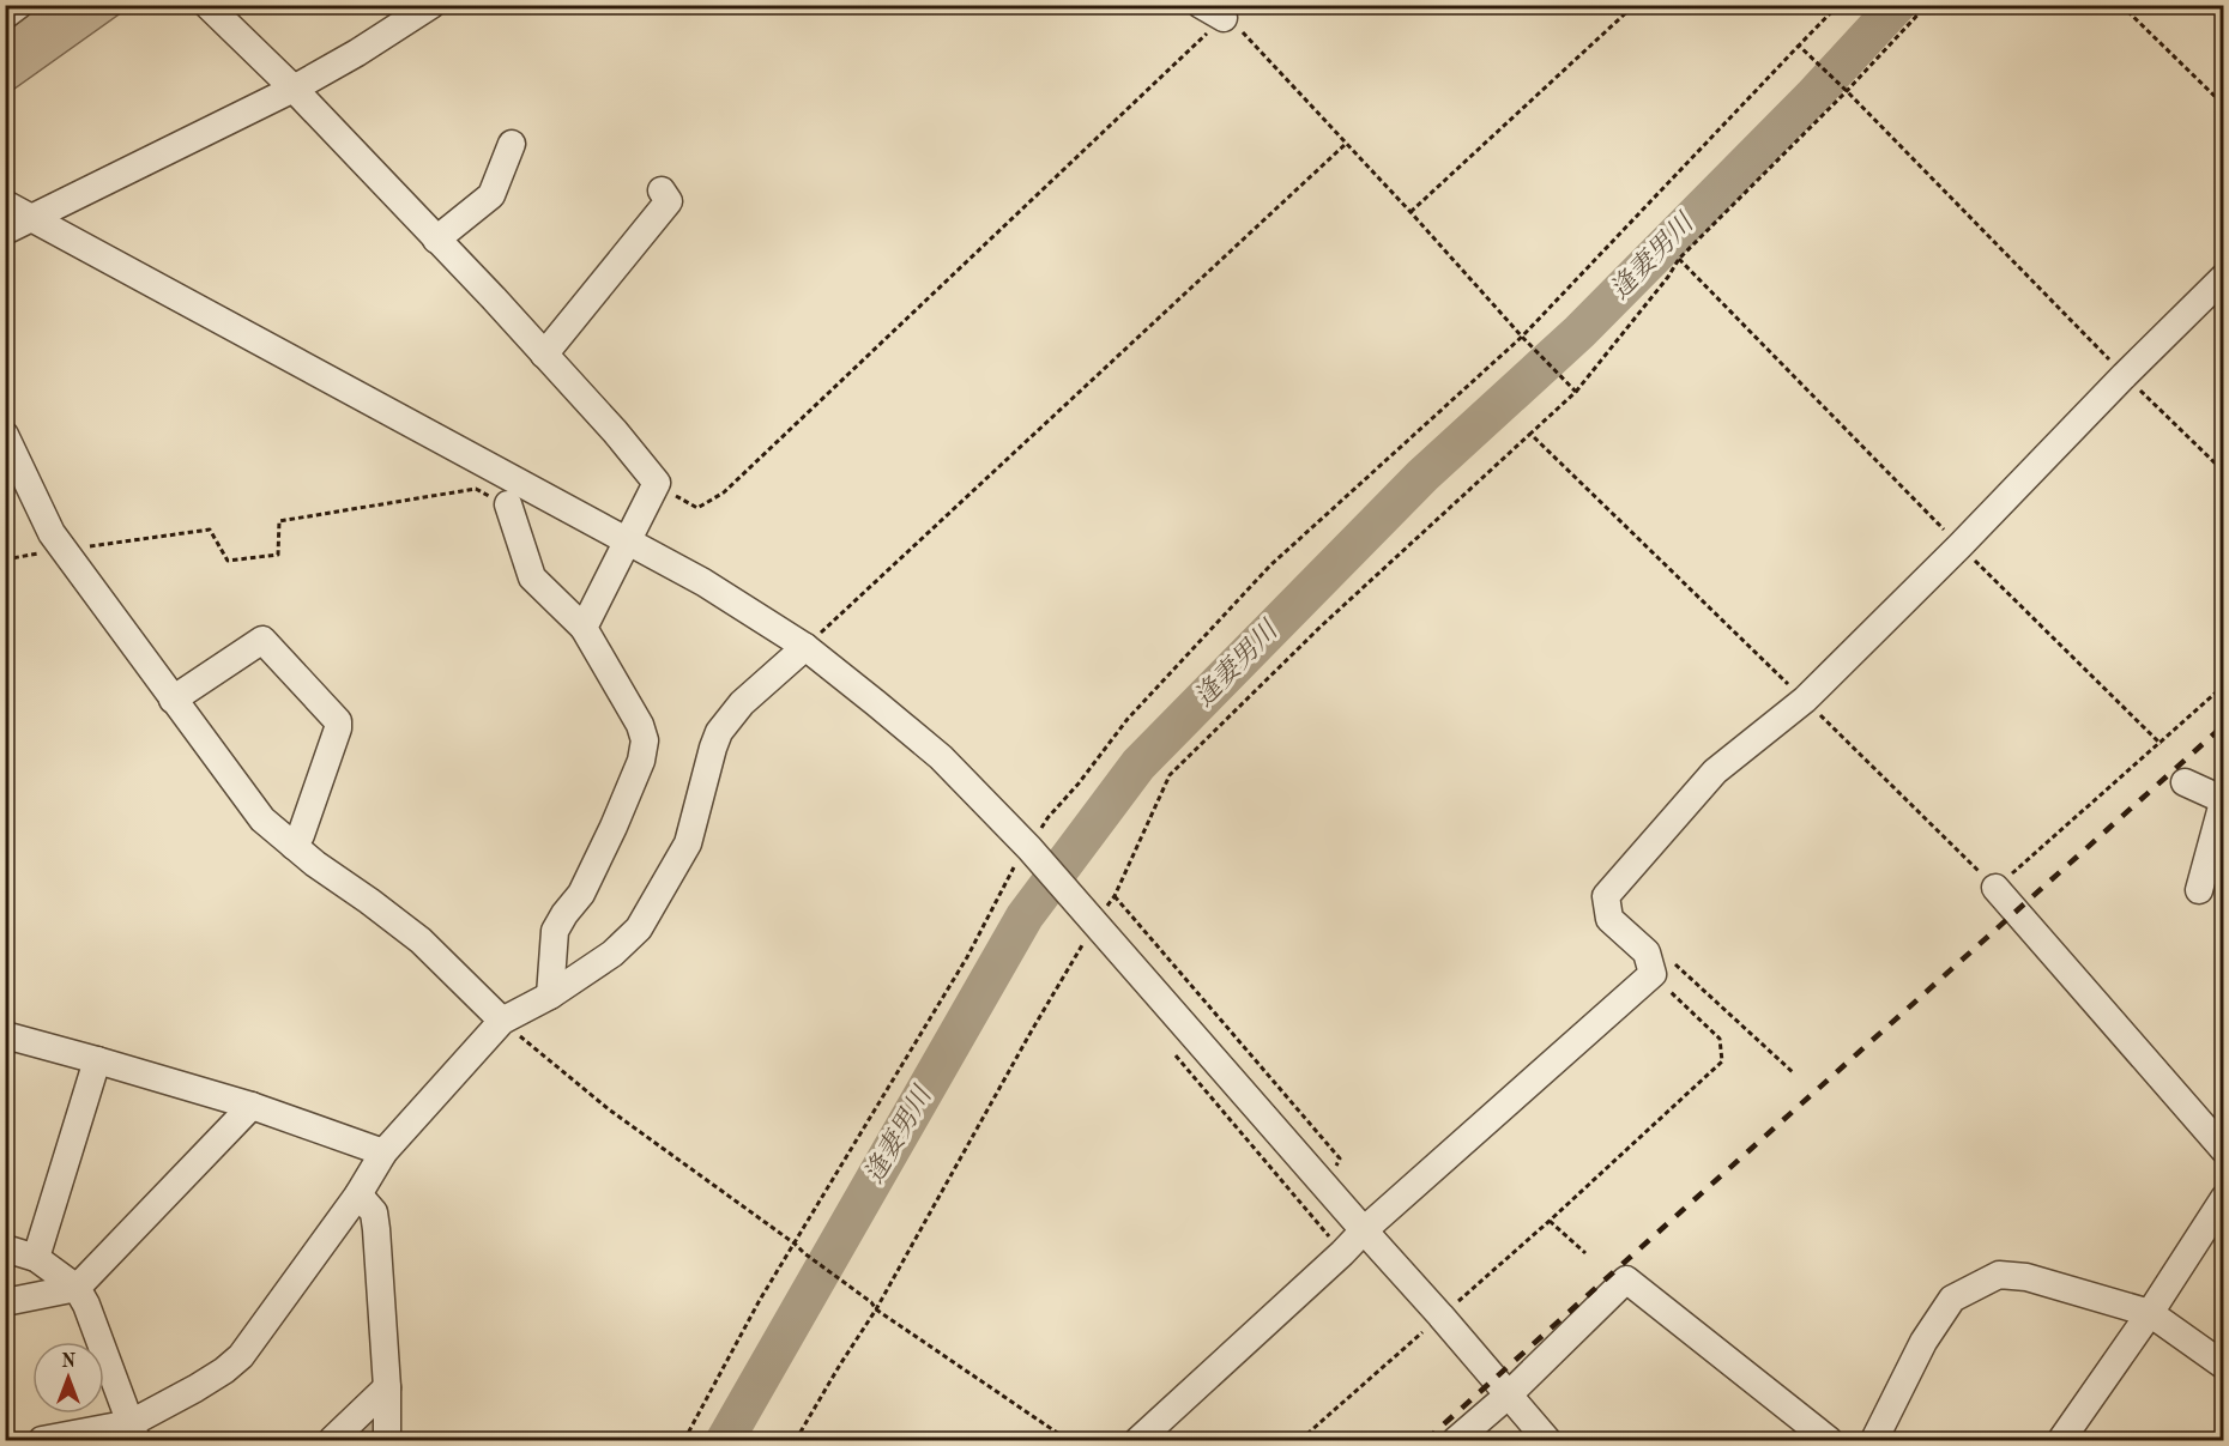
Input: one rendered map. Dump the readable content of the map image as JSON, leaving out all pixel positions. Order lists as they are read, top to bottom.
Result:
{
  "water": ["逢妻男川"],
  "north": "top"
}
